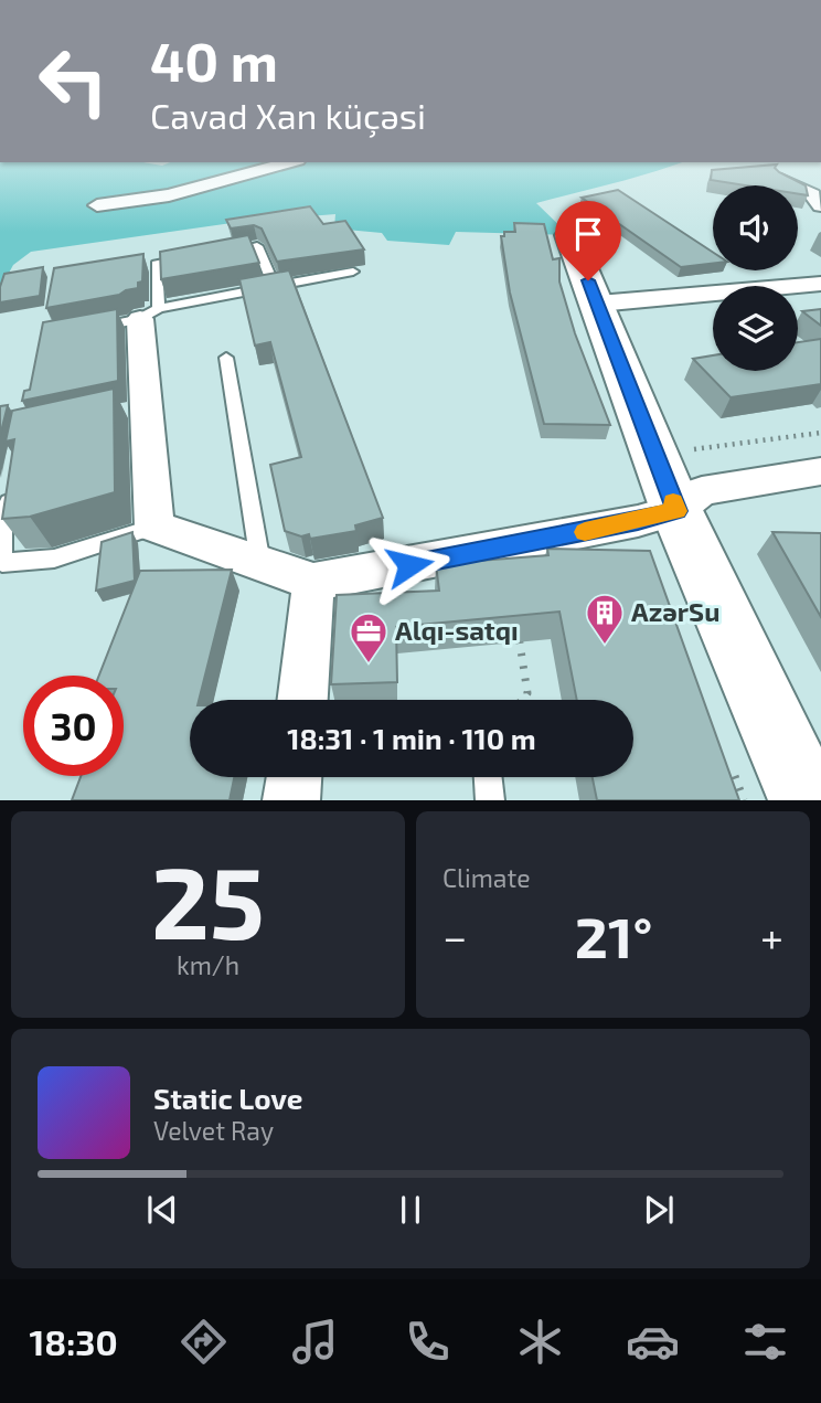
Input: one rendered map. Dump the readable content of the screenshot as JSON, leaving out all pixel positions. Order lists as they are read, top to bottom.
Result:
{
  "places": {
    "building": ["AzərSu"],
    "office": ["Alqı-satqı"]
  },
  "page": {
    "turn": ["40 m", "Cavad Xan küçəsi"],
    "limit": "30",
    "trip": "18:31 · 1 min · 110 m",
    "tile": [
      ["25", "km/h"],
      "Climate"
    ],
    "heat": ["−", "21°", "+"],
    "song": ["Static Love", "Velvet Ray"],
    "tabs": "18:30"
  }
}
